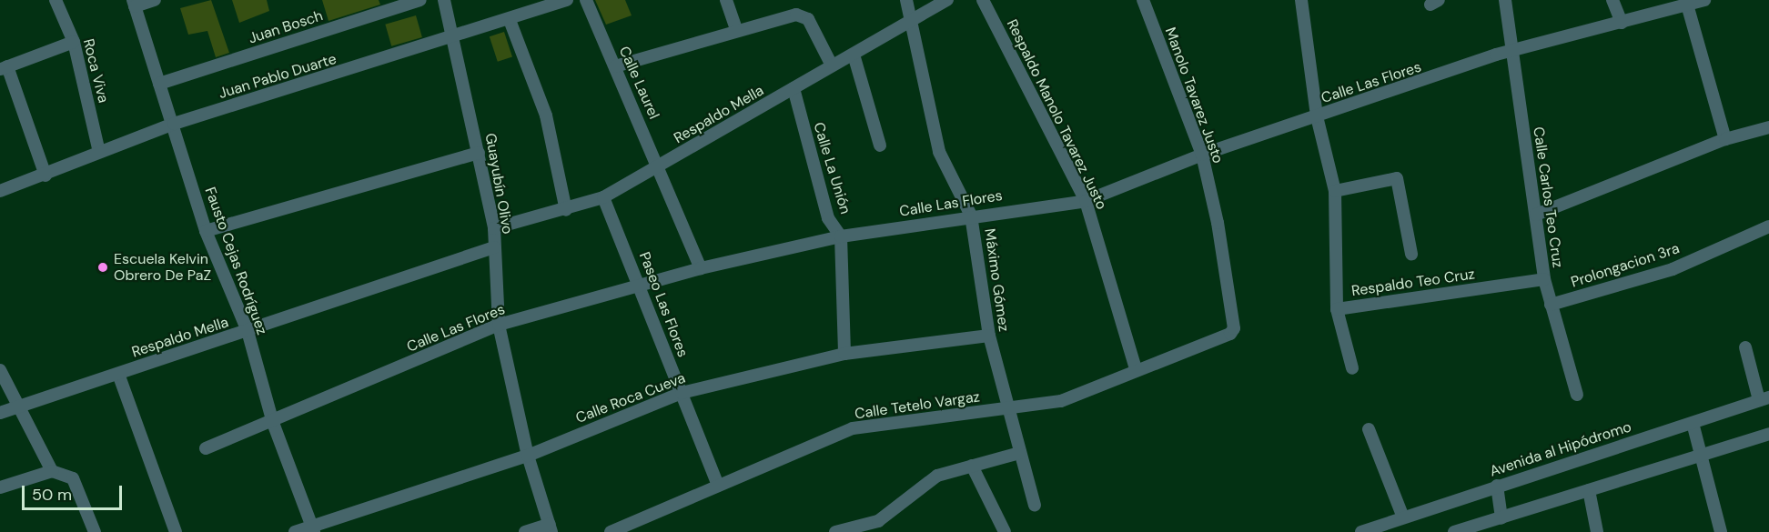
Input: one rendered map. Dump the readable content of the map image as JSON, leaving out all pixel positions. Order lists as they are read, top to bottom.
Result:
{
  "streets": {
    "street": [
      "Juan Bosch",
      "Roca Viva",
      "Juan Pablo Duarte",
      "Calle Laurel",
      "Calle Las Flores",
      "Manolo Tavarez Justo",
      "Respaldo Mella",
      "Respaldo Manolo Tavarez Justo",
      "Calle La Unión",
      "Guayubín Olivo",
      "Calle Carlos Teo Cruz",
      "Fausto Cejas Rodríguez",
      "Prolongacion 3ra",
      "Máximo Gómez",
      "Respaldo Teo Cruz",
      "Paseo Las Flores",
      "Calle Roca Cueva",
      "Calle Tetelo Vargaz",
      "Avenida al Hipódromo"
    ]
  },
  "crossings": [
    ["Juan Bosch", "Fausto Cejas Rodríguez"],
    ["Roca Viva", "Juan Pablo Duarte"],
    ["Juan Pablo Duarte", "Guayubín Olivo"],
    ["Juan Pablo Duarte", "Fausto Cejas Rodríguez"],
    ["Calle Laurel", "Calle Las Flores"],
    ["Calle Laurel", "Respaldo Mella"],
    ["Calle Las Flores", "Manolo Tavarez Justo"],
    ["Calle Las Flores", "Respaldo Manolo Tavarez Justo"],
    ["Calle Las Flores", "Calle La Unión"],
    ["Calle Las Flores", "Guayubín Olivo"],
    ["Calle Las Flores", "Calle Carlos Teo Cruz"],
    ["Calle Las Flores", "Fausto Cejas Rodríguez"],
    ["Calle Las Flores", "Máximo Gómez"],
    ["Calle Las Flores", "Respaldo Teo Cruz"],
    ["Calle Las Flores", "Paseo Las Flores"],
    ["Manolo Tavarez Justo", "Calle Tetelo Vargaz"],
    ["Respaldo Mella", "Calle La Unión"],
    ["Respaldo Mella", "Guayubín Olivo"],
    ["Respaldo Mella", "Fausto Cejas Rodríguez"],
    ["Respaldo Mella", "Máximo Gómez"],
    ["Respaldo Mella", "Paseo Las Flores"],
    ["Respaldo Manolo Tavarez Justo", "Calle Tetelo Vargaz"],
    ["Calle La Unión", "Calle Roca Cueva"],
    ["Guayubín Olivo", "Calle Roca Cueva"],
    ["Calle Carlos Teo Cruz", "Prolongacion 3ra"],
    ["Calle Carlos Teo Cruz", "Respaldo Teo Cruz"],
    ["Fausto Cejas Rodríguez", "Calle Roca Cueva"],
    ["Máximo Gómez", "Calle Roca Cueva"],
    ["Máximo Gómez", "Calle Tetelo Vargaz"],
    ["Paseo Las Flores", "Calle Roca Cueva"],
    ["Paseo Las Flores", "Calle Tetelo Vargaz"]
  ],
  "places": ["Escuela Kelvin Obrero De PaZ"],
  "scale_bar": "50 m"
}
